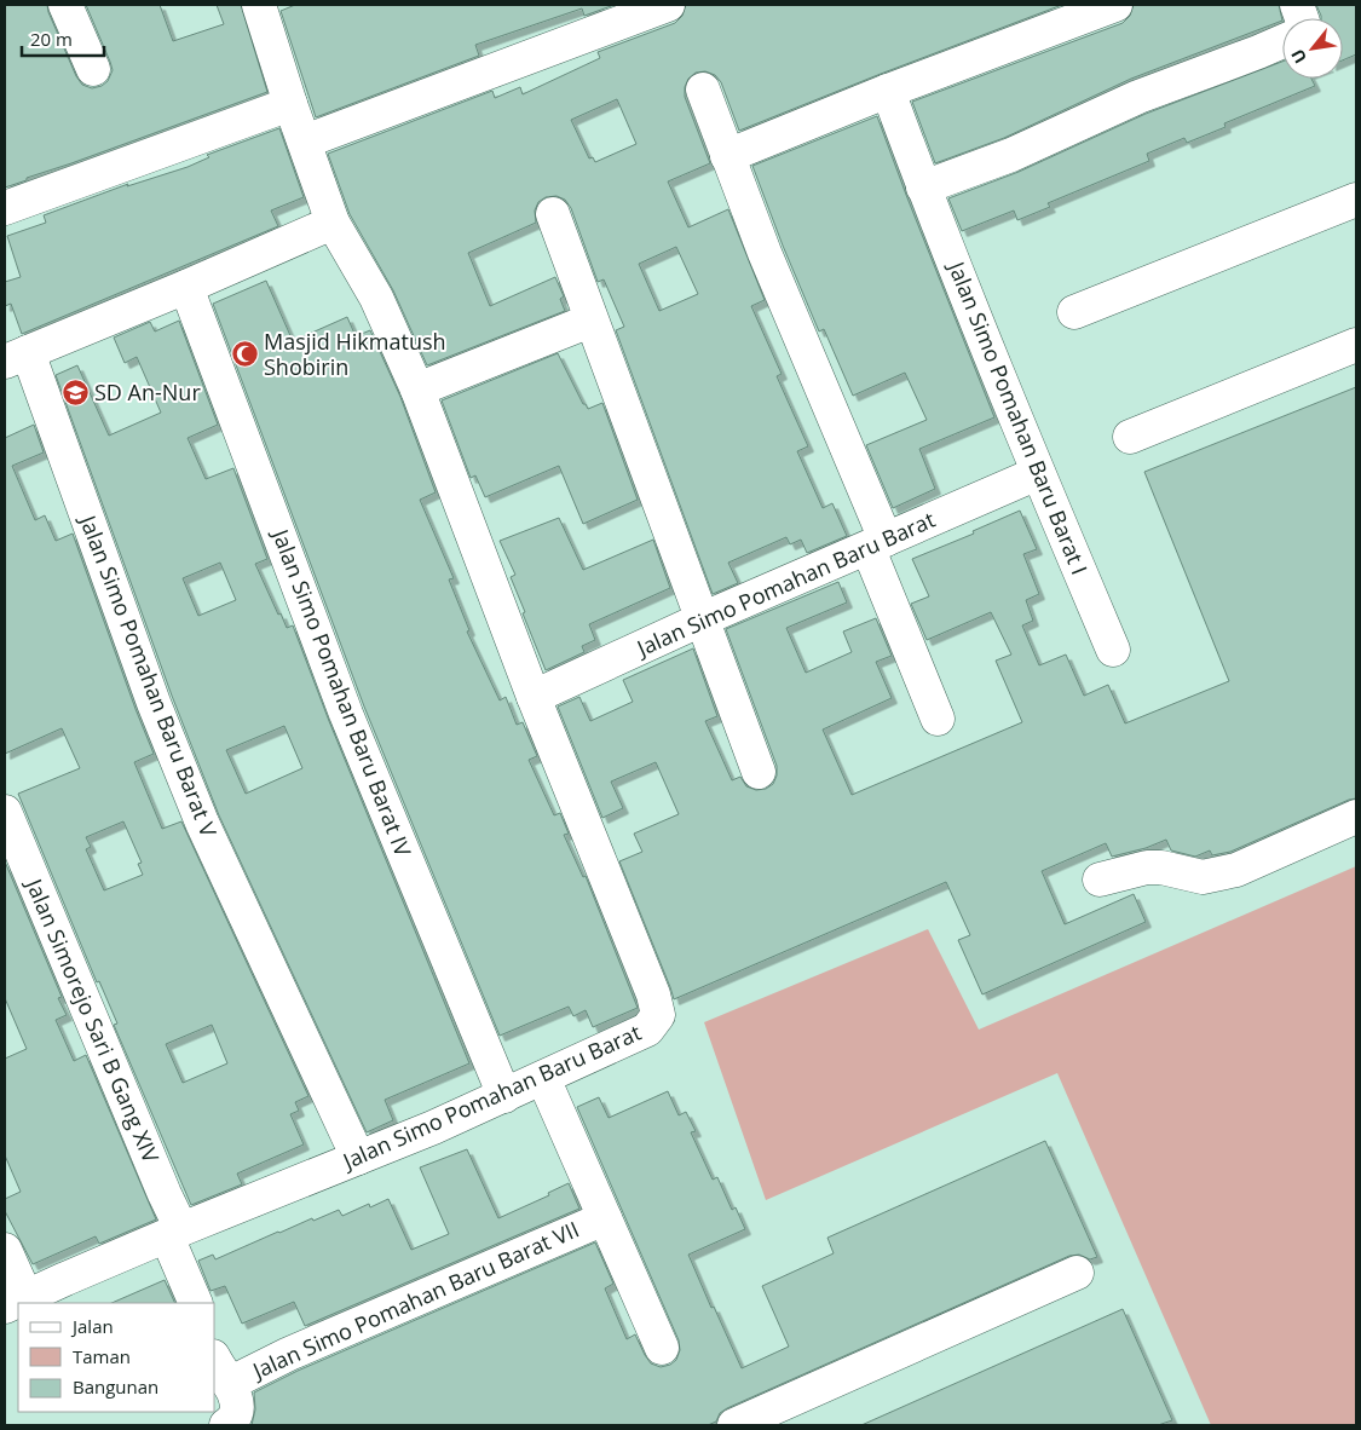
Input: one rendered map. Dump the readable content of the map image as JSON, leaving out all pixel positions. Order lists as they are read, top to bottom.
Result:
{
  "streets": {
    "street": [
      "Jalan Simo Pomahan Baru Barat I",
      "Jalan Simo Pomahan Baru Barat",
      "Jalan Simo Pomahan Baru Barat V",
      "Jalan Simo Pomahan Baru Barat IV",
      "Jalan Simorejo Sari B Gang XIV",
      "Jalan Simo Pomahan Baru Barat VII"
    ]
  },
  "crossings": [
    ["Jalan Simo Pomahan Baru Barat I", "Jalan Simo Pomahan Baru Barat"],
    ["Jalan Simo Pomahan Baru Barat", "Jalan Simo Pomahan Baru Barat V"],
    ["Jalan Simo Pomahan Baru Barat", "Jalan Simo Pomahan Baru Barat IV"],
    ["Jalan Simo Pomahan Baru Barat", "Jalan Simorejo Sari B Gang XIV"]
  ],
  "places": {
    "mosque": ["Masjid Hikmatush Shobirin"],
    "school or university": ["SD An-Nur"]
  },
  "legend": ["Jalan", "Taman", "Bangunan"],
  "scale_bar": "20 m",
  "north": "bottom left"
}
